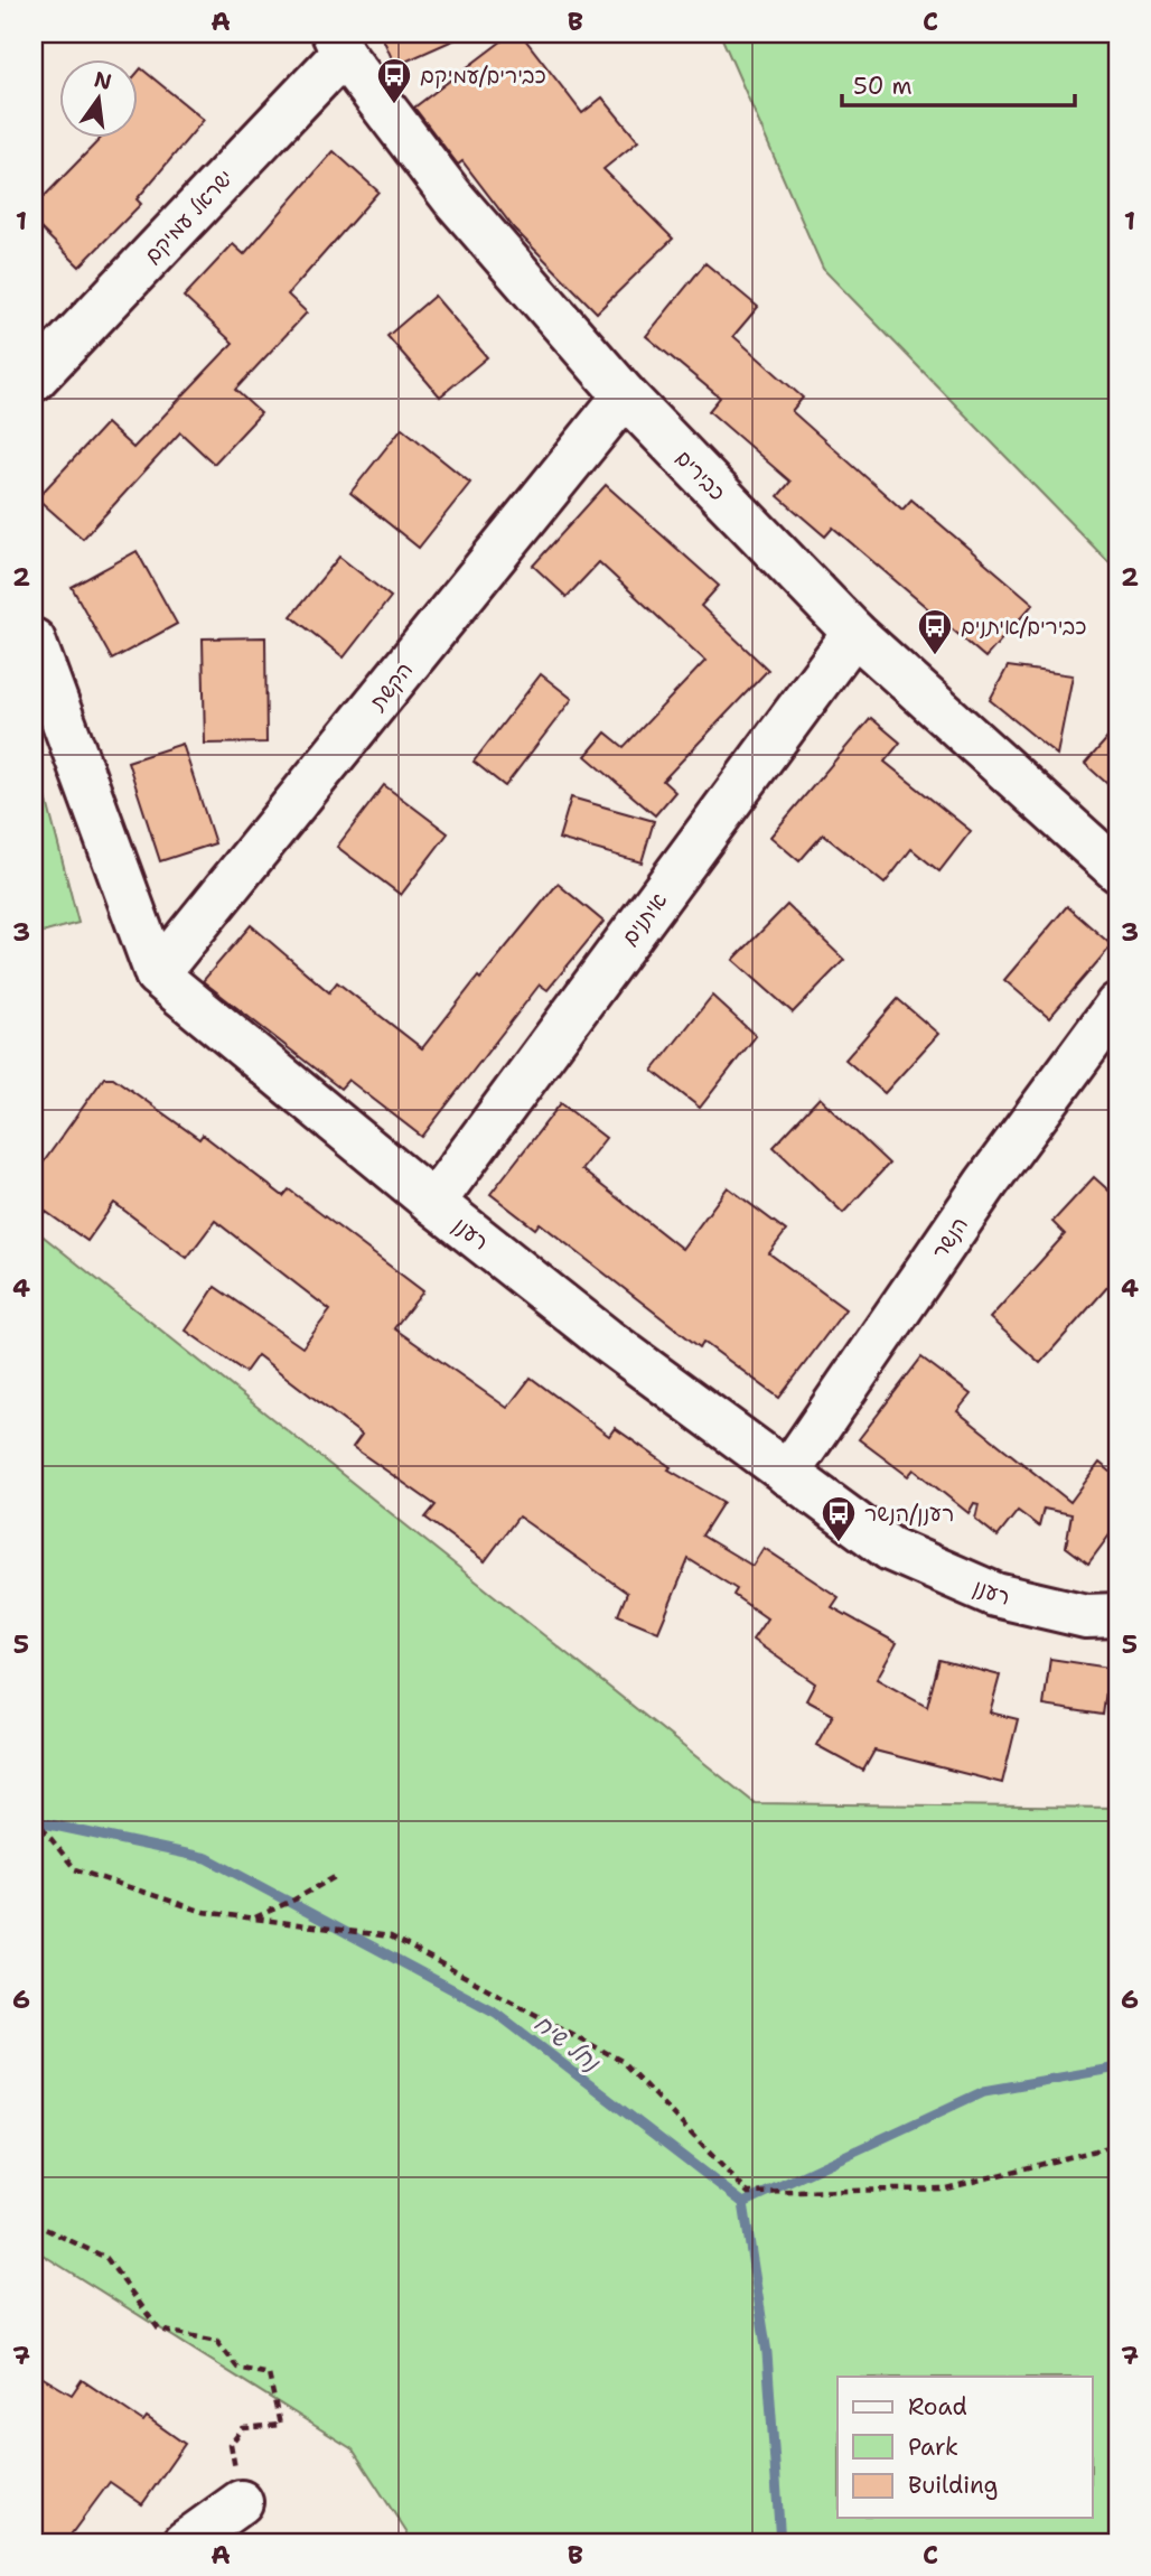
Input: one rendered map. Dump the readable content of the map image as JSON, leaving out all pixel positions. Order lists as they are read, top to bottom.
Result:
{
  "streets": {
    "street": [
      "ישראל עמיקם",
      "כבירים",
      "הקשת",
      "איתנים",
      "רענן",
      "הנשר"
    ]
  },
  "crossings": [
    ["ישראל עמיקם", "כבירים"],
    ["כבירים", "הקשת"],
    ["כבירים", "איתנים"],
    ["הקשת", "רענן"],
    ["איתנים", "רענן"],
    ["רענן", "הנשר"]
  ],
  "water": ["נחל שיח"],
  "places": {
    "bus stop": ["כבירים/עמיקם", "כבירים/איתנים", "רענן/הנשר"]
  },
  "legend": ["Road", "Park", "Building"],
  "scale_bar": "50 m",
  "north": "top",
  "grid": {
    "columns": ["A", "B", "C"],
    "rows": [
      "1",
      "2",
      "3",
      "4",
      "5",
      "6",
      "7"
    ]
  }
}
